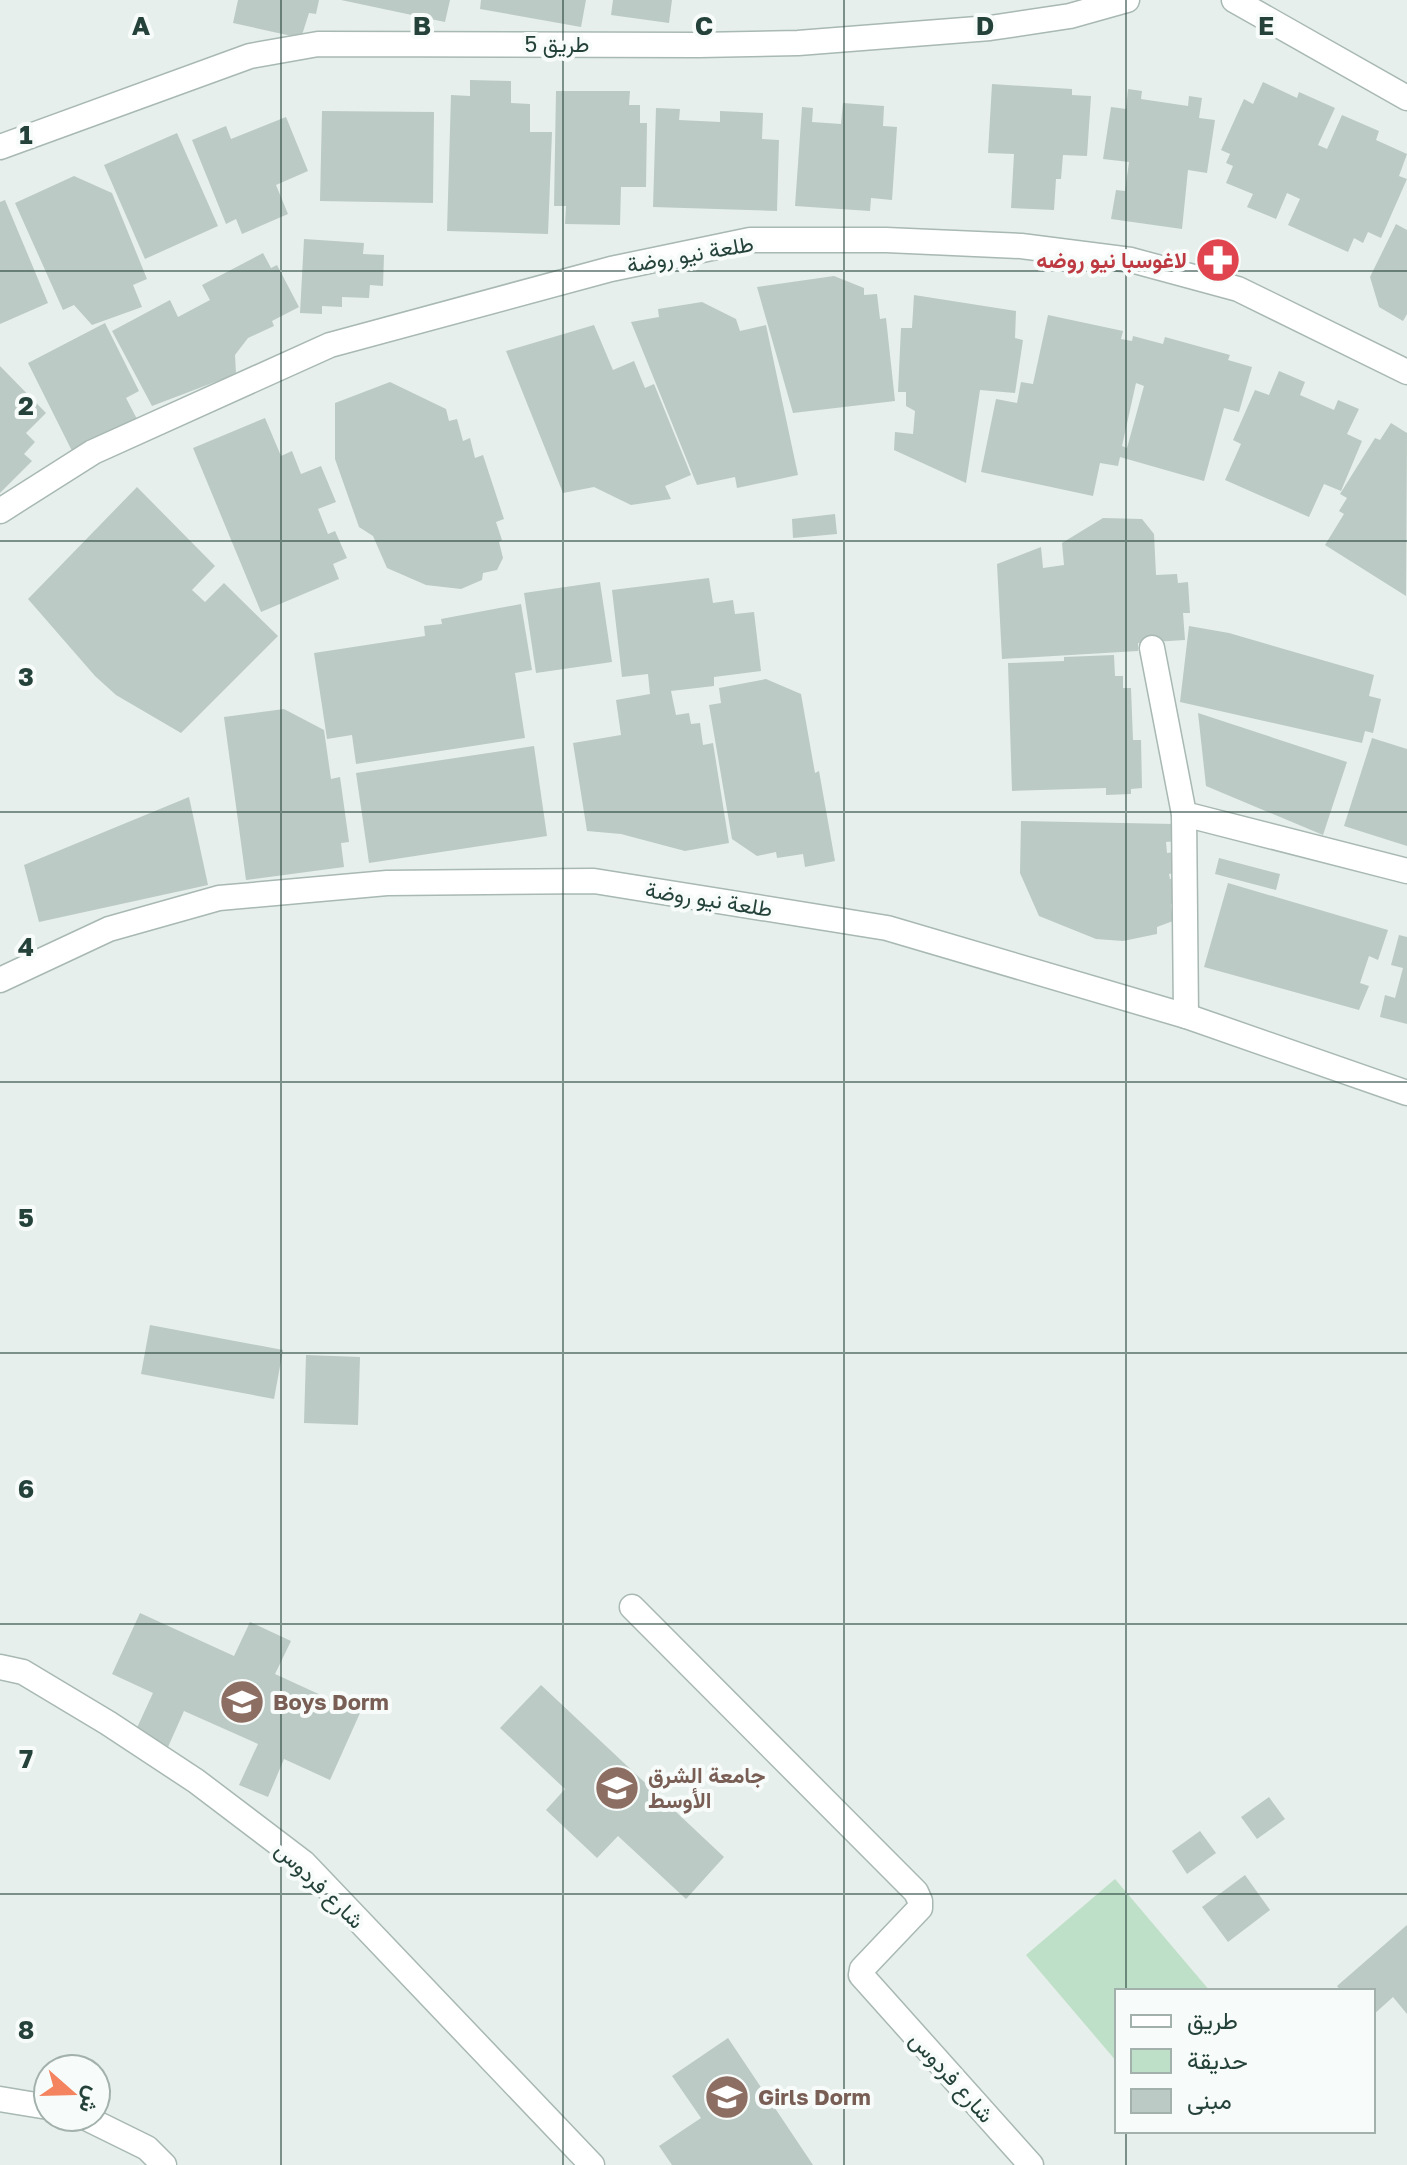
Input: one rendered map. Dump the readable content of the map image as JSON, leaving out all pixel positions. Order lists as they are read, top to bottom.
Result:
{
  "streets": {
    "street": ["طريق 5", "طلعة نيو روضة", "شارع فردوس"]
  },
  "places": {
    "pharmacy": ["لاغوسبا نيو روضه"],
    "school or university": ["Boys Dorm", "جامعة الشرق الأوسط", "Girls Dorm"]
  },
  "legend": ["طريق", "حديقة", "مبنى"],
  "north": "right",
  "grid": {
    "columns": [
      "A",
      "B",
      "C",
      "D",
      "E"
    ],
    "rows": [
      "1",
      "2",
      "3",
      "4",
      "5",
      "6",
      "7",
      "8"
    ]
  }
}
